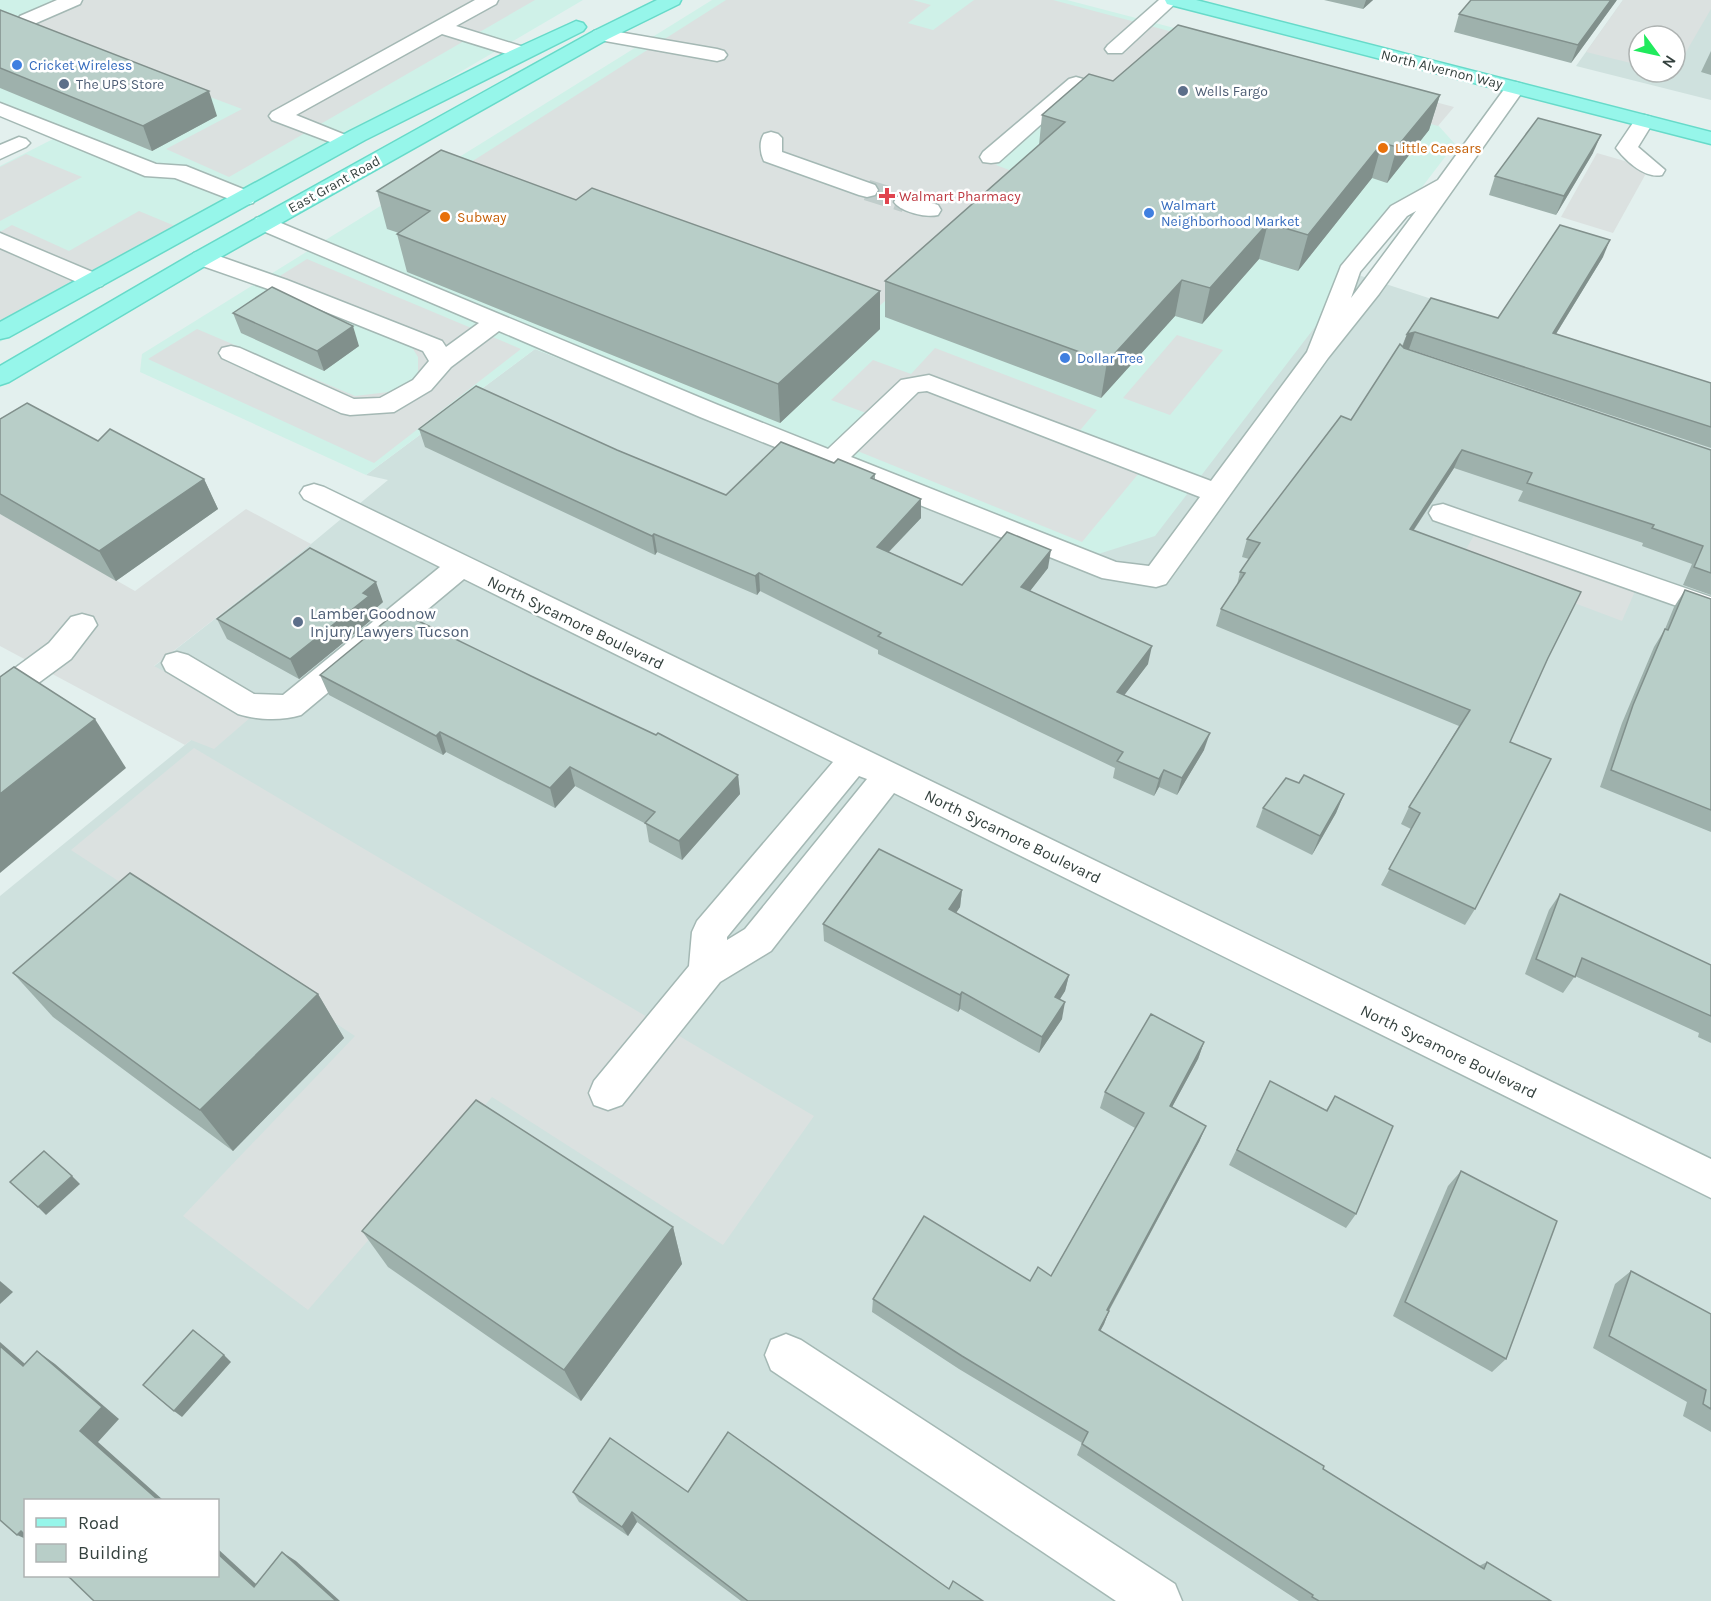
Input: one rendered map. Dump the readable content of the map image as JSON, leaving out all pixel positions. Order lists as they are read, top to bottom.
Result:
{
  "streets": {
    "main road": ["North Alvernon Way", "East Grant Road"],
    "street": ["North Sycamore Boulevard"]
  },
  "places": {
    "other": [
      "Cricket Wireless",
      "The UPS Store",
      "Wells Fargo",
      "Little Caesars",
      "Walmart Neighborhood Market",
      "Subway",
      "Dollar Tree",
      "Lamber Goodnow Injury Lawyers Tucson"
    ],
    "health": ["Walmart Pharmacy"]
  },
  "legend": ["Road", "Building"],
  "north": "bottom right"
}
